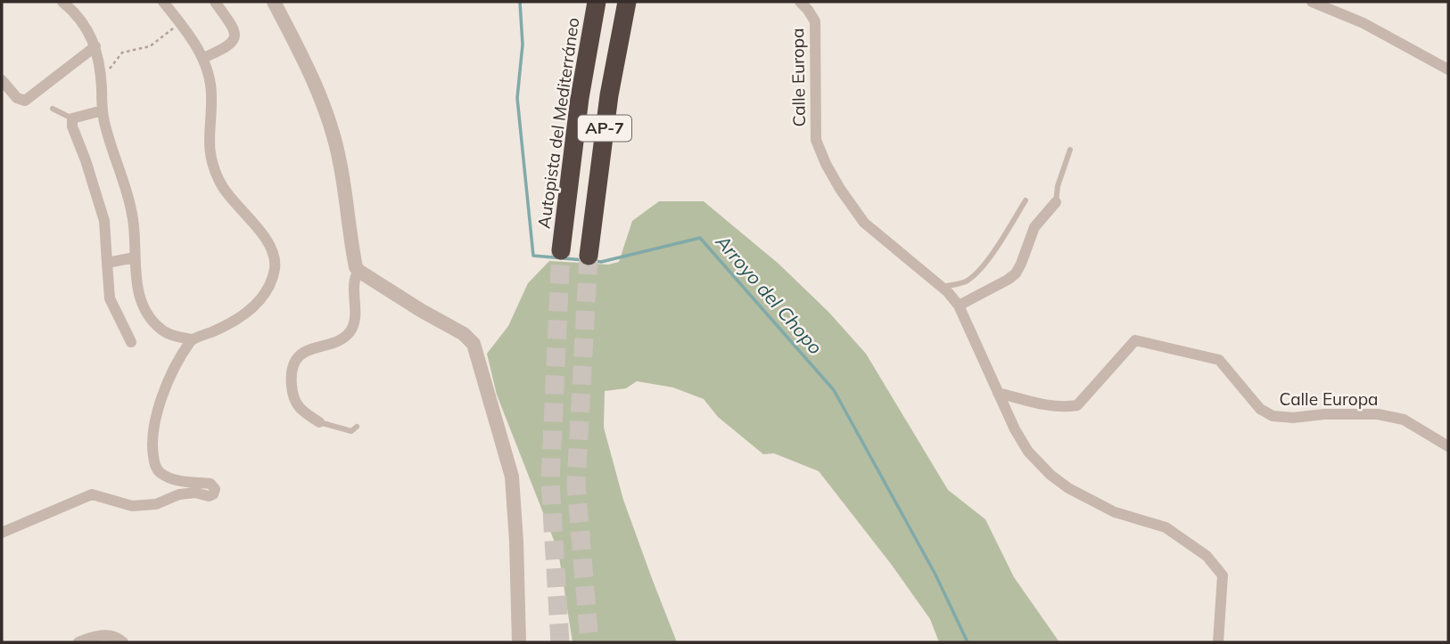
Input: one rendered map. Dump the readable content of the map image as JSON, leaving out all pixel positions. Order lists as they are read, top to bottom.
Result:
{
  "streets": {
    "highway": ["Autopista del Mediterráneo", "AP-7"],
    "street": ["Calle Europa"]
  },
  "water": ["Arroyo del Chopo"]
}
